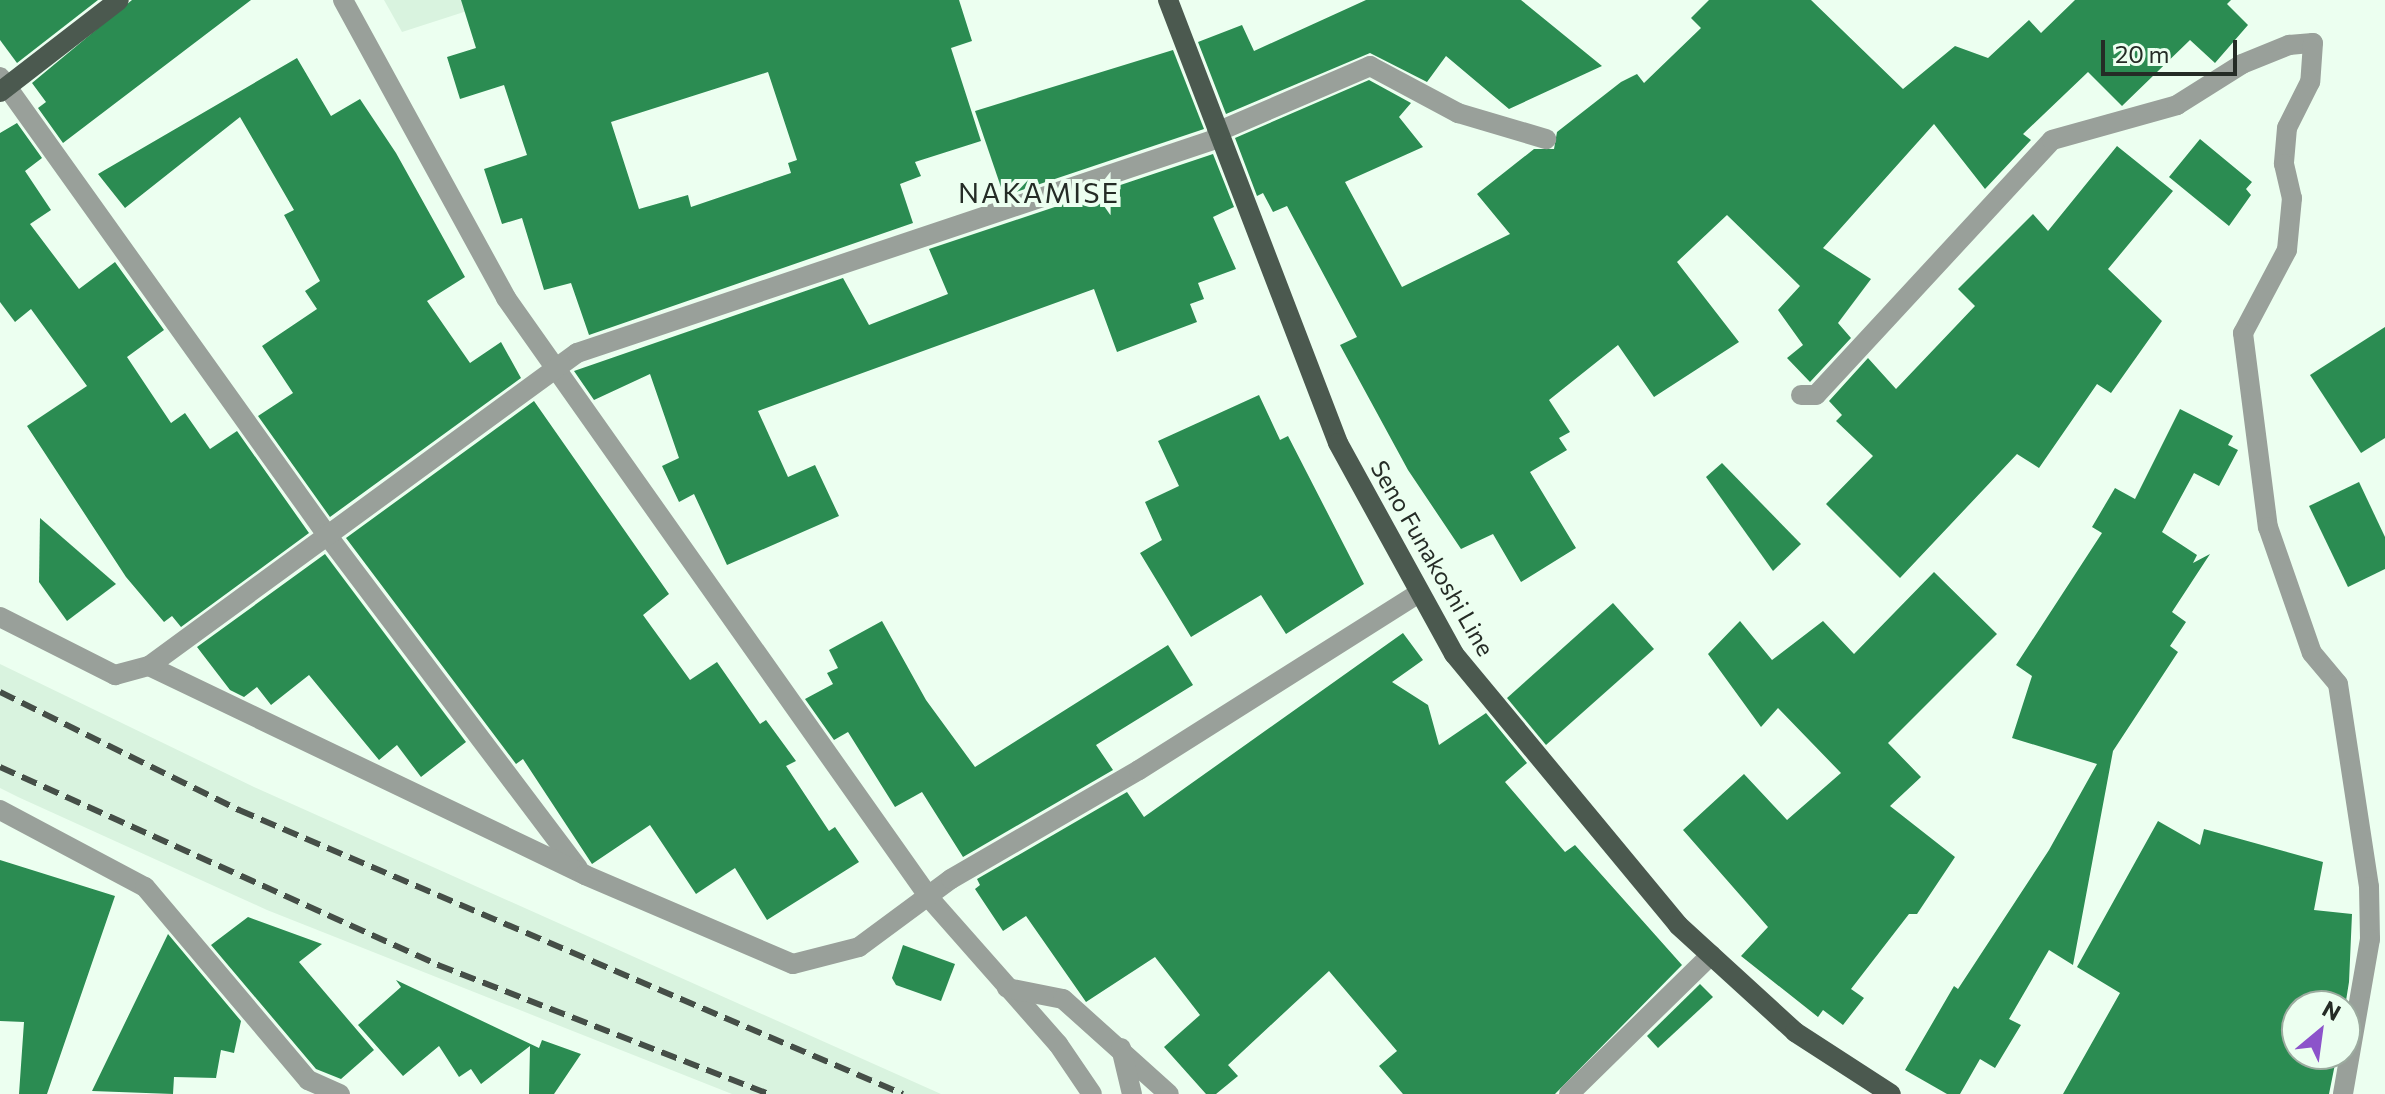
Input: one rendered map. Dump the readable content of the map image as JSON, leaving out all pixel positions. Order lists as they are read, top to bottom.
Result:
{
  "streets": {
    "main road": ["Seno Funakoshi Line"]
  },
  "districts": ["NAKAMISE"],
  "scale_bar": "20 m",
  "north": "top right"
}
